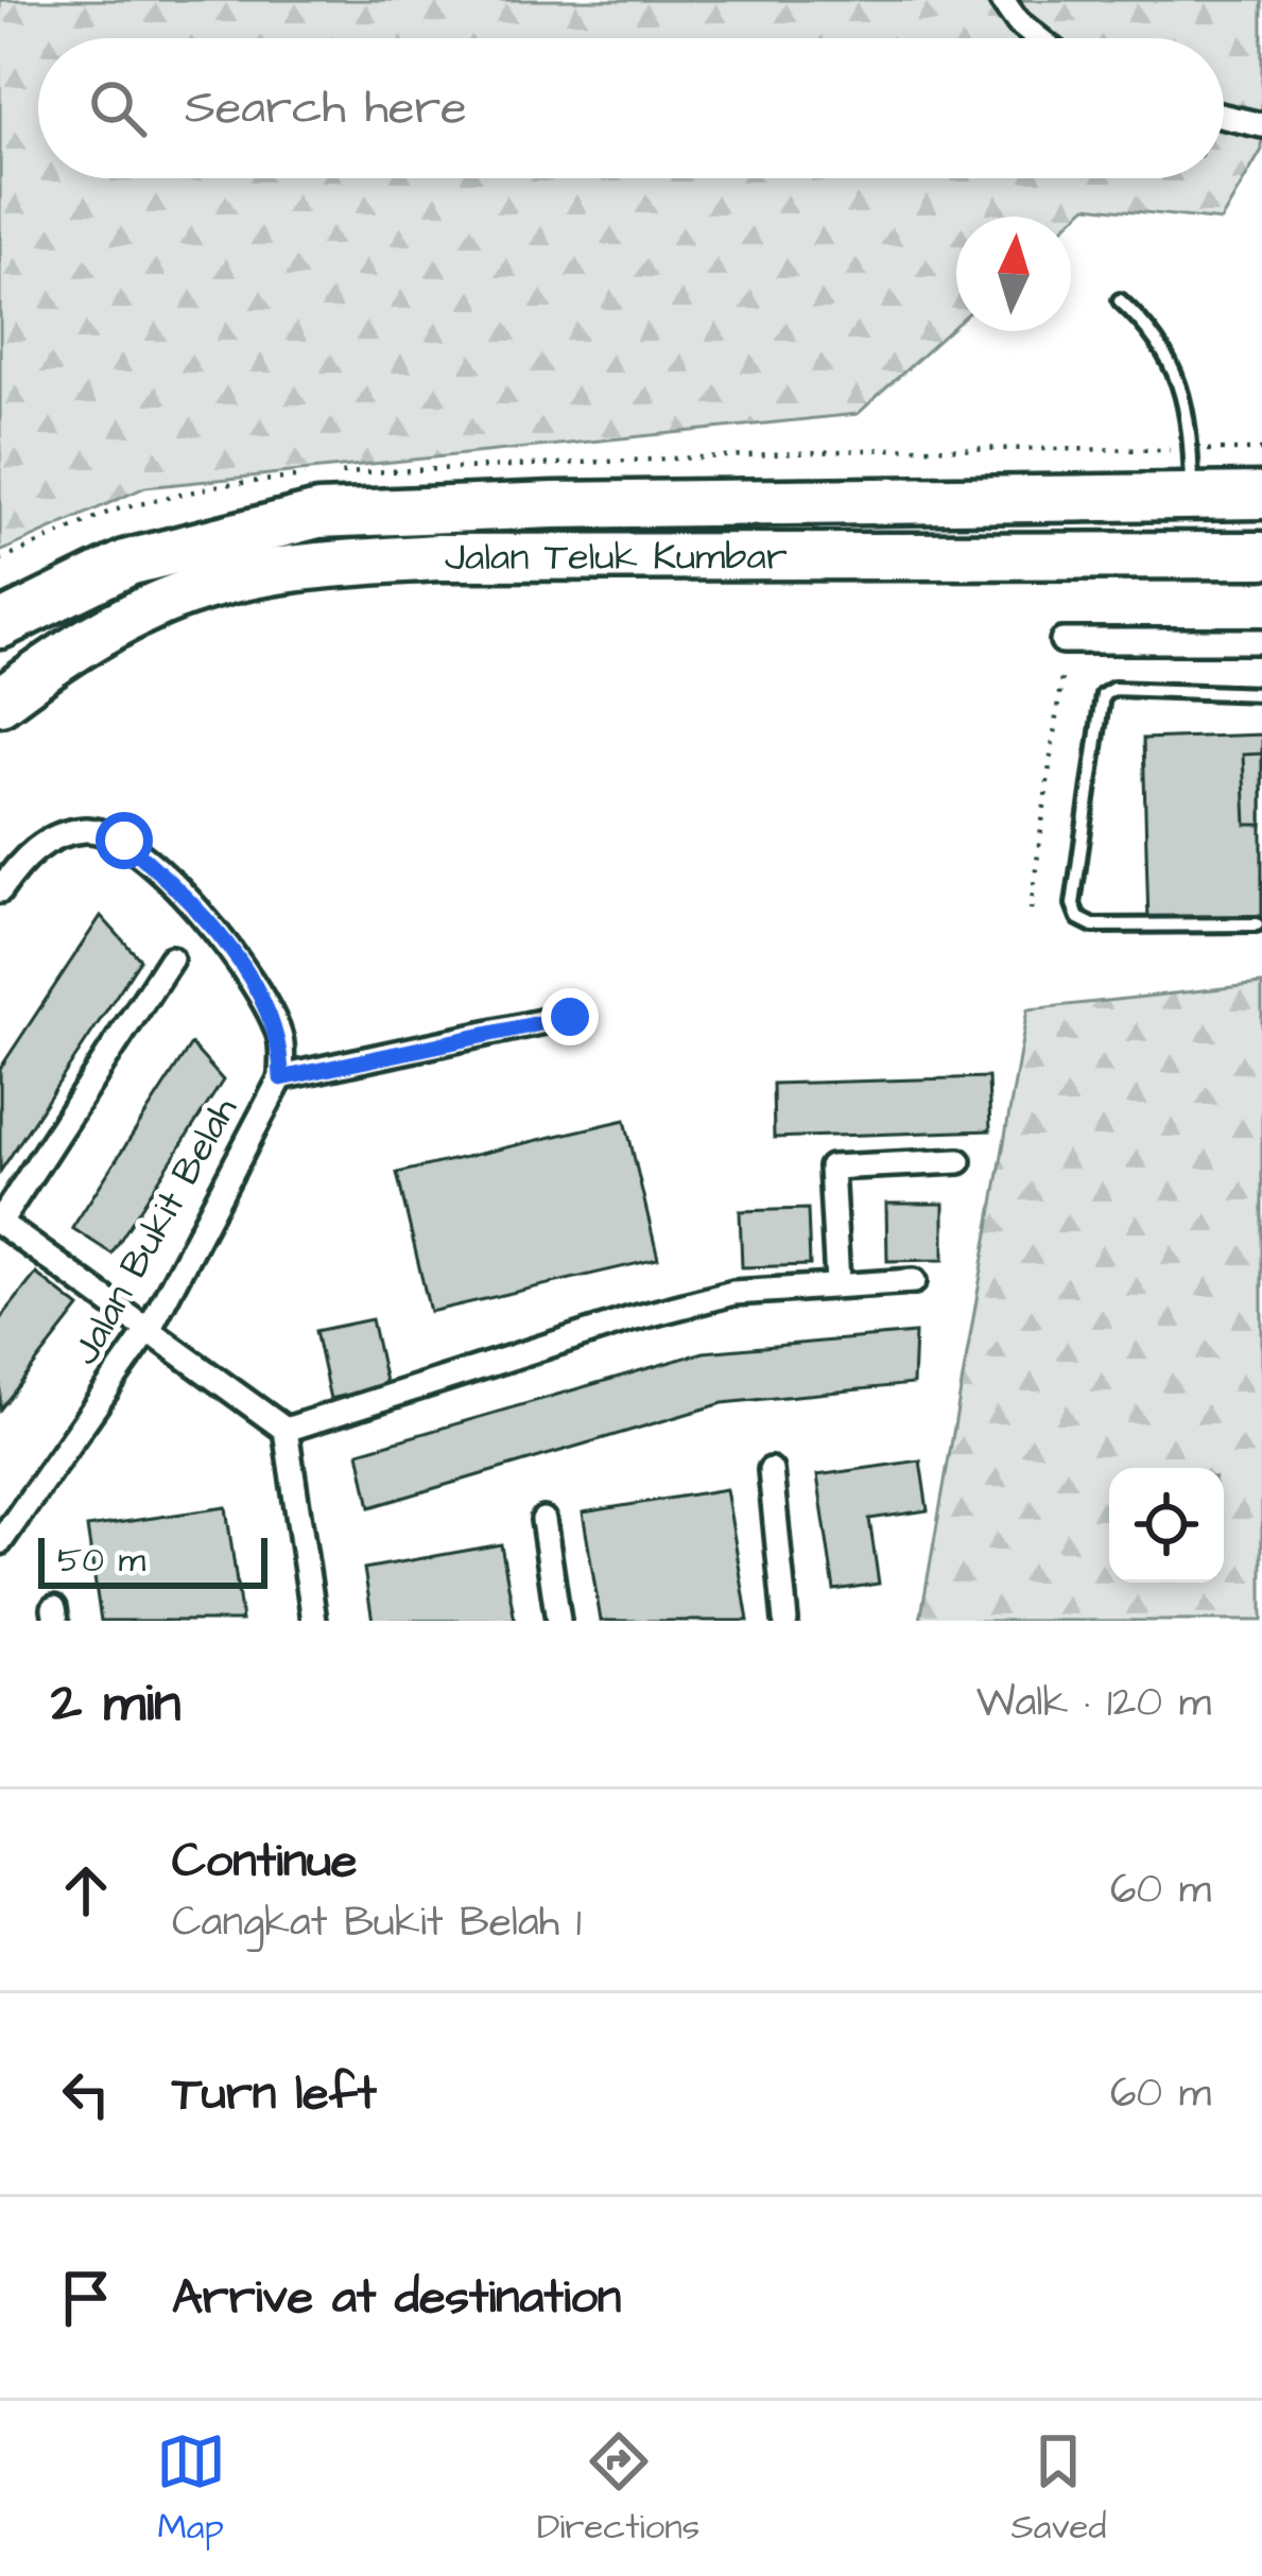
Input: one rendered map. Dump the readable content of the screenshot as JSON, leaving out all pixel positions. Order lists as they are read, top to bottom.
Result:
{
  "streets": {
    "highway": ["Jalan Teluk Kumbar"],
    "street": ["Jalan Bukit Belah"]
  },
  "scale_bar": "50 m",
  "north": "top",
  "page": {
    "search": "Search here",
    "scale": "50 m",
    "heading": ["2 min", "Walk · 120 m"],
    "list": [
      ["Continue", "Cangkat Bukit Belah 1", "60 m"],
      ["Turn left", "60 m"],
      "Arrive at destination"
    ],
    "nav": ["Map", "Directions", "Saved"]
  }
}
